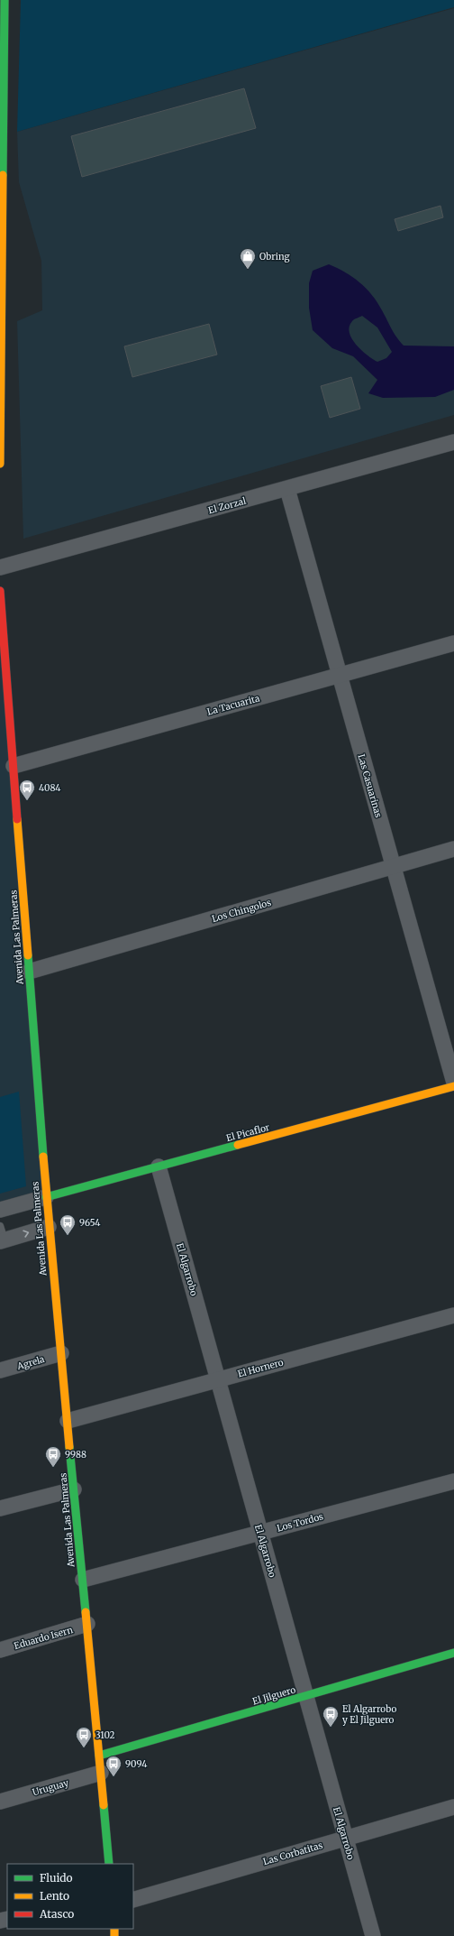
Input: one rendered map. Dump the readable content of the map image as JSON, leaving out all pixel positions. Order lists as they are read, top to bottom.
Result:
{
  "streets": {
    "main road": ["Avenida Las Palmeras", "El Picaflor", "El Jilguero"],
    "street": [
      "El Zorzal",
      "La Tacuarita",
      "Las Casuarinas",
      "Los Chingolos",
      "El Algarrobo",
      "Agrela",
      "El Hornero",
      "Los Tordos",
      "Eduardo Isern",
      "Uruguay",
      "Las Corbatitas"
    ]
  },
  "crossings": [
    ["El Zorzal", "Las Casuarinas"],
    ["La Tacuarita", "Las Casuarinas"],
    ["La Tacuarita", "Avenida Las Palmeras"],
    ["Las Casuarinas", "Los Chingolos"],
    ["Los Chingolos", "Avenida Las Palmeras"],
    ["Avenida Las Palmeras", "El Picaflor"],
    ["Avenida Las Palmeras", "Agrela"],
    ["Avenida Las Palmeras", "El Hornero"],
    ["Avenida Las Palmeras", "Los Tordos"],
    ["Avenida Las Palmeras", "Eduardo Isern"],
    ["Avenida Las Palmeras", "El Jilguero"],
    ["Avenida Las Palmeras", "Uruguay"],
    ["El Picaflor", "El Algarrobo"],
    ["El Algarrobo", "El Hornero"],
    ["El Algarrobo", "Los Tordos"],
    ["El Algarrobo", "El Jilguero"],
    ["El Algarrobo", "Las Corbatitas"]
  ],
  "places": {
    "shop": ["Obring"],
    "bus stop": [
      "4084",
      "9654",
      "9988",
      "El Algarrobo y El Jilguero",
      "3102",
      "9094"
    ]
  },
  "legend": ["Fluido", "Lento", "Atasco"]
}
